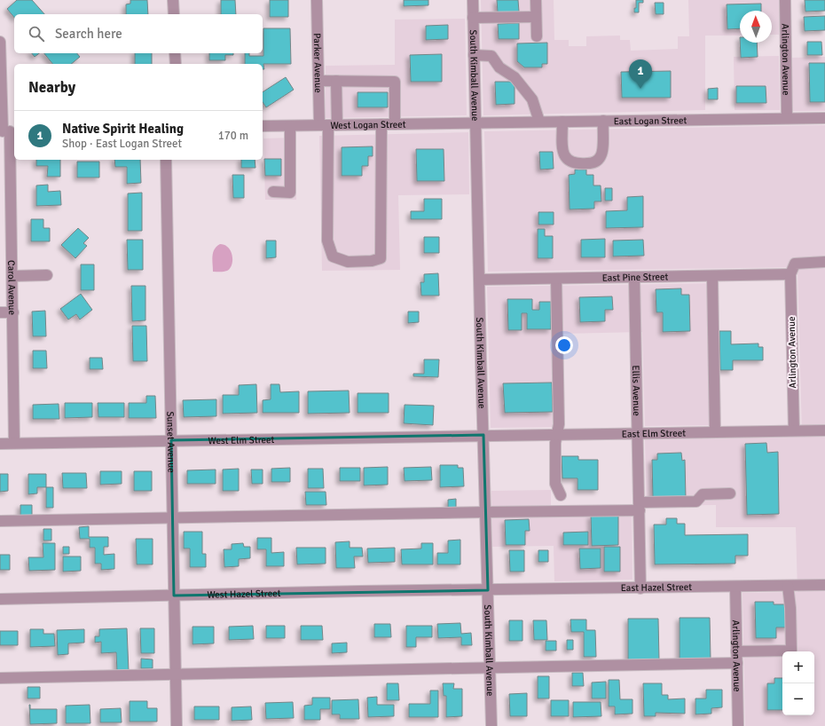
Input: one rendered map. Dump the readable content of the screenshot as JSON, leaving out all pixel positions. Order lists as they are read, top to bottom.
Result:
{
  "streets": {
    "street": [
      "Arlington Avenue",
      "Parker Avenue",
      "South Kimball Avenue",
      "East Logan Street",
      "West Logan Street",
      "East Pine Street",
      "Carol Avenue",
      "Ellis Avenue",
      "East Elm Street",
      "West Elm Street",
      "Sunset Avenue",
      "East Hazel Street",
      "West Hazel Street"
    ]
  },
  "crossings": [
    ["Arlington Avenue", "East Logan Street"],
    ["Arlington Avenue", "East Pine Street"],
    ["Arlington Avenue", "East Elm Street"],
    ["Arlington Avenue", "East Hazel Street"],
    ["Parker Avenue", "West Logan Street"],
    ["South Kimball Avenue", "East Logan Street"],
    ["South Kimball Avenue", "West Logan Street"],
    ["South Kimball Avenue", "East Pine Street"],
    ["South Kimball Avenue", "East Elm Street"],
    ["South Kimball Avenue", "West Elm Street"],
    ["South Kimball Avenue", "East Hazel Street"],
    ["South Kimball Avenue", "West Hazel Street"],
    ["East Logan Street", "West Logan Street"],
    ["East Pine Street", "Ellis Avenue"],
    ["Carol Avenue", "West Elm Street"],
    ["Ellis Avenue", "East Elm Street"],
    ["Ellis Avenue", "East Hazel Street"],
    ["East Elm Street", "West Elm Street"],
    ["West Elm Street", "Sunset Avenue"],
    ["Sunset Avenue", "West Hazel Street"],
    ["East Hazel Street", "West Hazel Street"]
  ],
  "north": "top",
  "page": {
    "search": "Search here",
    "pins": "1",
    "heading": "Nearby",
    "list": [
      {
        "mark": "1",
        "name": "Native Spirit Healing",
        "note": "Shop · East Logan Street",
        "value": "170 m"
      }
    ],
    "map_buttons": ["+", "−"]
  }
}
